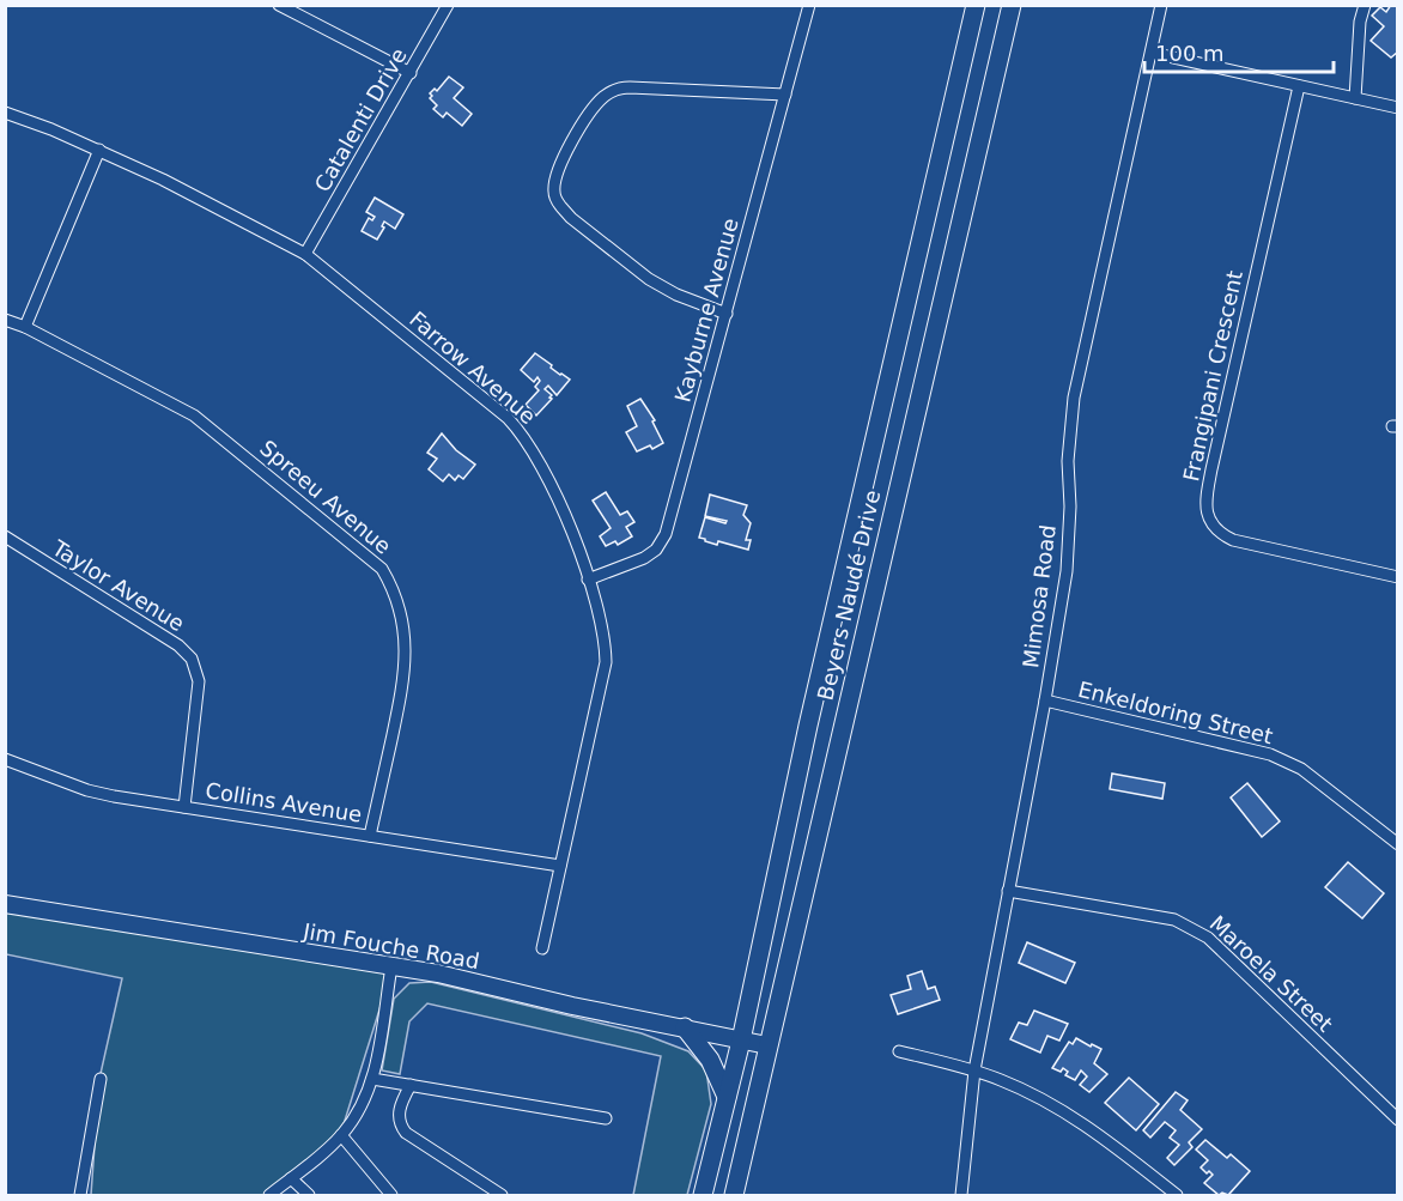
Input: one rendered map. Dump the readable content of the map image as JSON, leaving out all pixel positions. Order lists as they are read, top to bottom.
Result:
{
  "streets": {
    "main road": ["Beyers Naudé Drive"],
    "street": [
      "Catalenti Drive",
      "Kayburne Avenue",
      "Farrow Avenue",
      "Frangipani Crescent",
      "Spreeu Avenue",
      "Taylor Avenue",
      "Mimosa Road",
      "Enkeldoring Street",
      "Collins Avenue",
      "Jim Fouche Road",
      "Maroela Street"
    ]
  },
  "crossings": [
    ["Catalenti Drive", "Farrow Avenue"],
    ["Kayburne Avenue", "Farrow Avenue"],
    ["Farrow Avenue", "Collins Avenue"],
    ["Spreeu Avenue", "Collins Avenue"],
    ["Taylor Avenue", "Collins Avenue"],
    ["Beyers Naudé Drive", "Jim Fouche Road"],
    ["Mimosa Road", "Enkeldoring Street"],
    ["Mimosa Road", "Maroela Street"]
  ],
  "scale_bar": "100 m"
}
